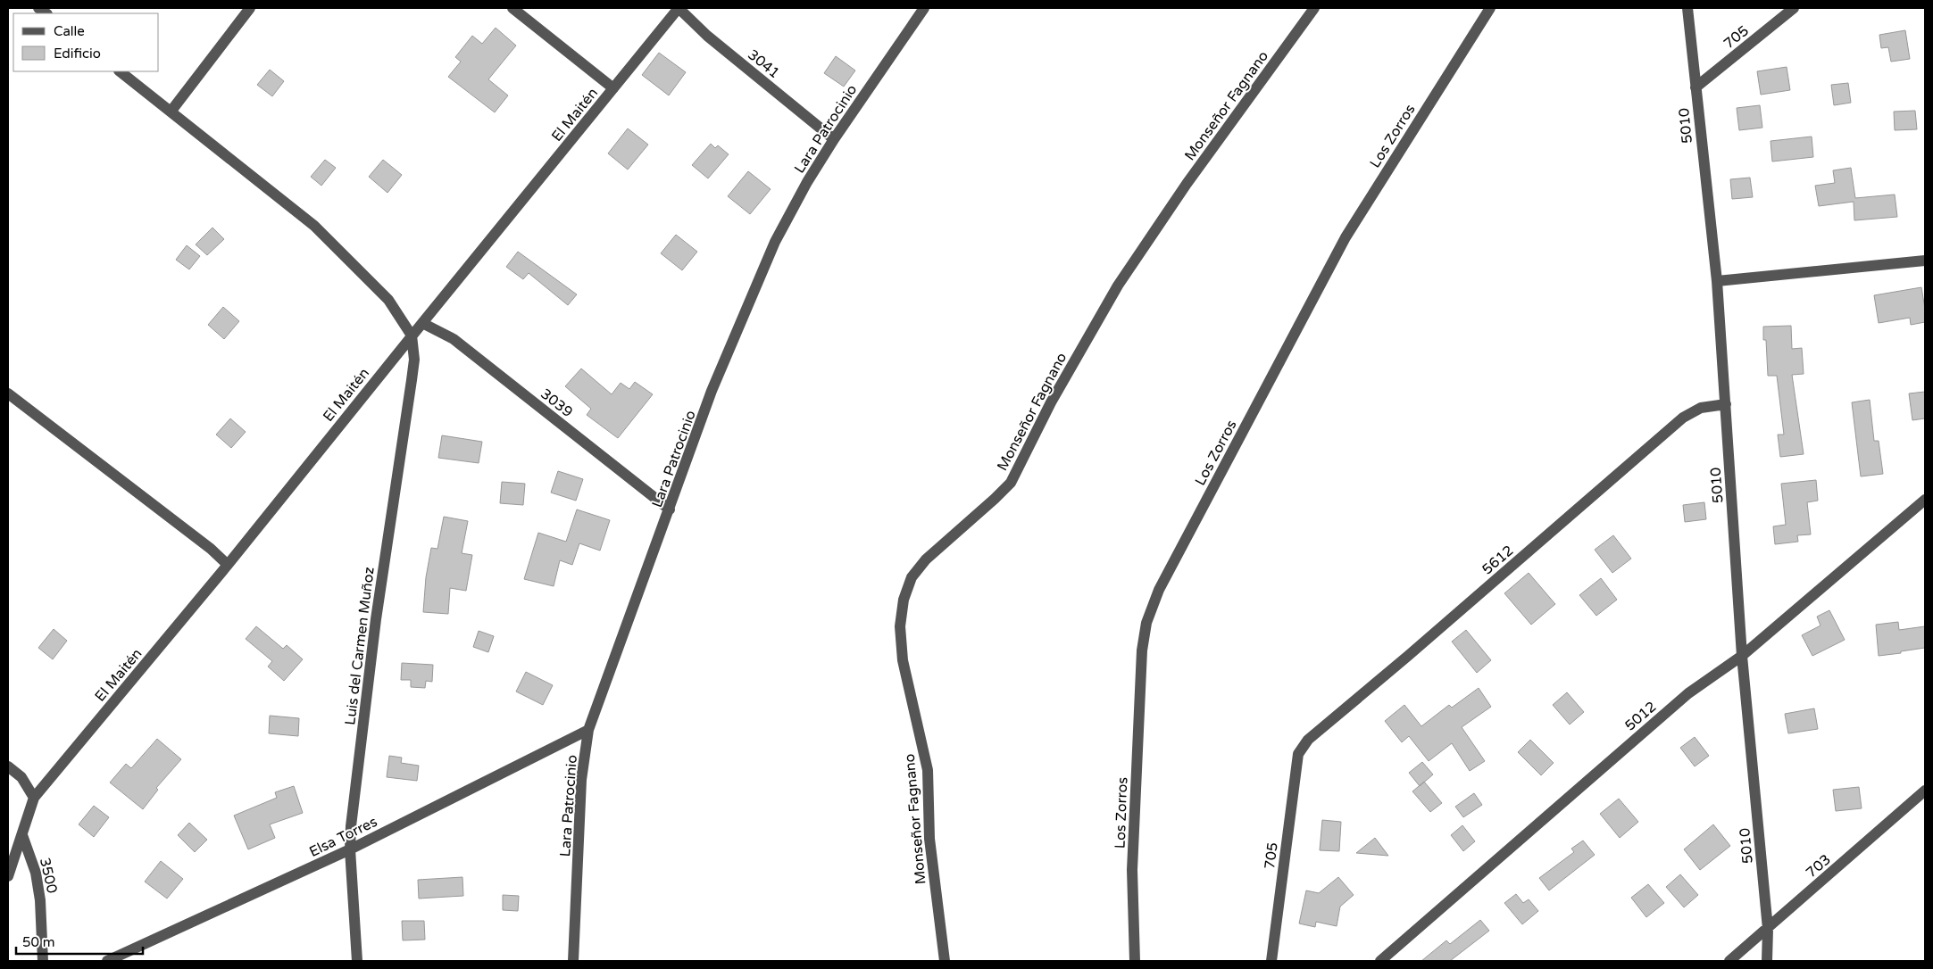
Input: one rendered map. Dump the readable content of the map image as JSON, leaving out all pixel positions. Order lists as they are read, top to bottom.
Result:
{
  "streets": {
    "street": [
      "705",
      "3041",
      "Monseñor Fagnano",
      "El Maitén",
      "5010",
      "Lara Patrocinio",
      "Los Zorros",
      "3039",
      "5612",
      "Luis del Carmen Muñoz",
      "5012",
      "Elsa Torres",
      "703",
      "3500"
    ]
  },
  "crossings": [
    ["705", "5010"],
    ["705", "5612"],
    ["3041", "El Maitén"],
    ["3041", "Lara Patrocinio"],
    ["El Maitén", "3039"],
    ["El Maitén", "Luis del Carmen Muñoz"],
    ["5010", "5612"],
    ["5010", "5012"],
    ["5010", "703"],
    ["Lara Patrocinio", "3039"],
    ["Lara Patrocinio", "Elsa Torres"],
    ["Luis del Carmen Muñoz", "Elsa Torres"]
  ],
  "legend": ["Calle", "Edificio"],
  "scale_bar": "50 m"
}
